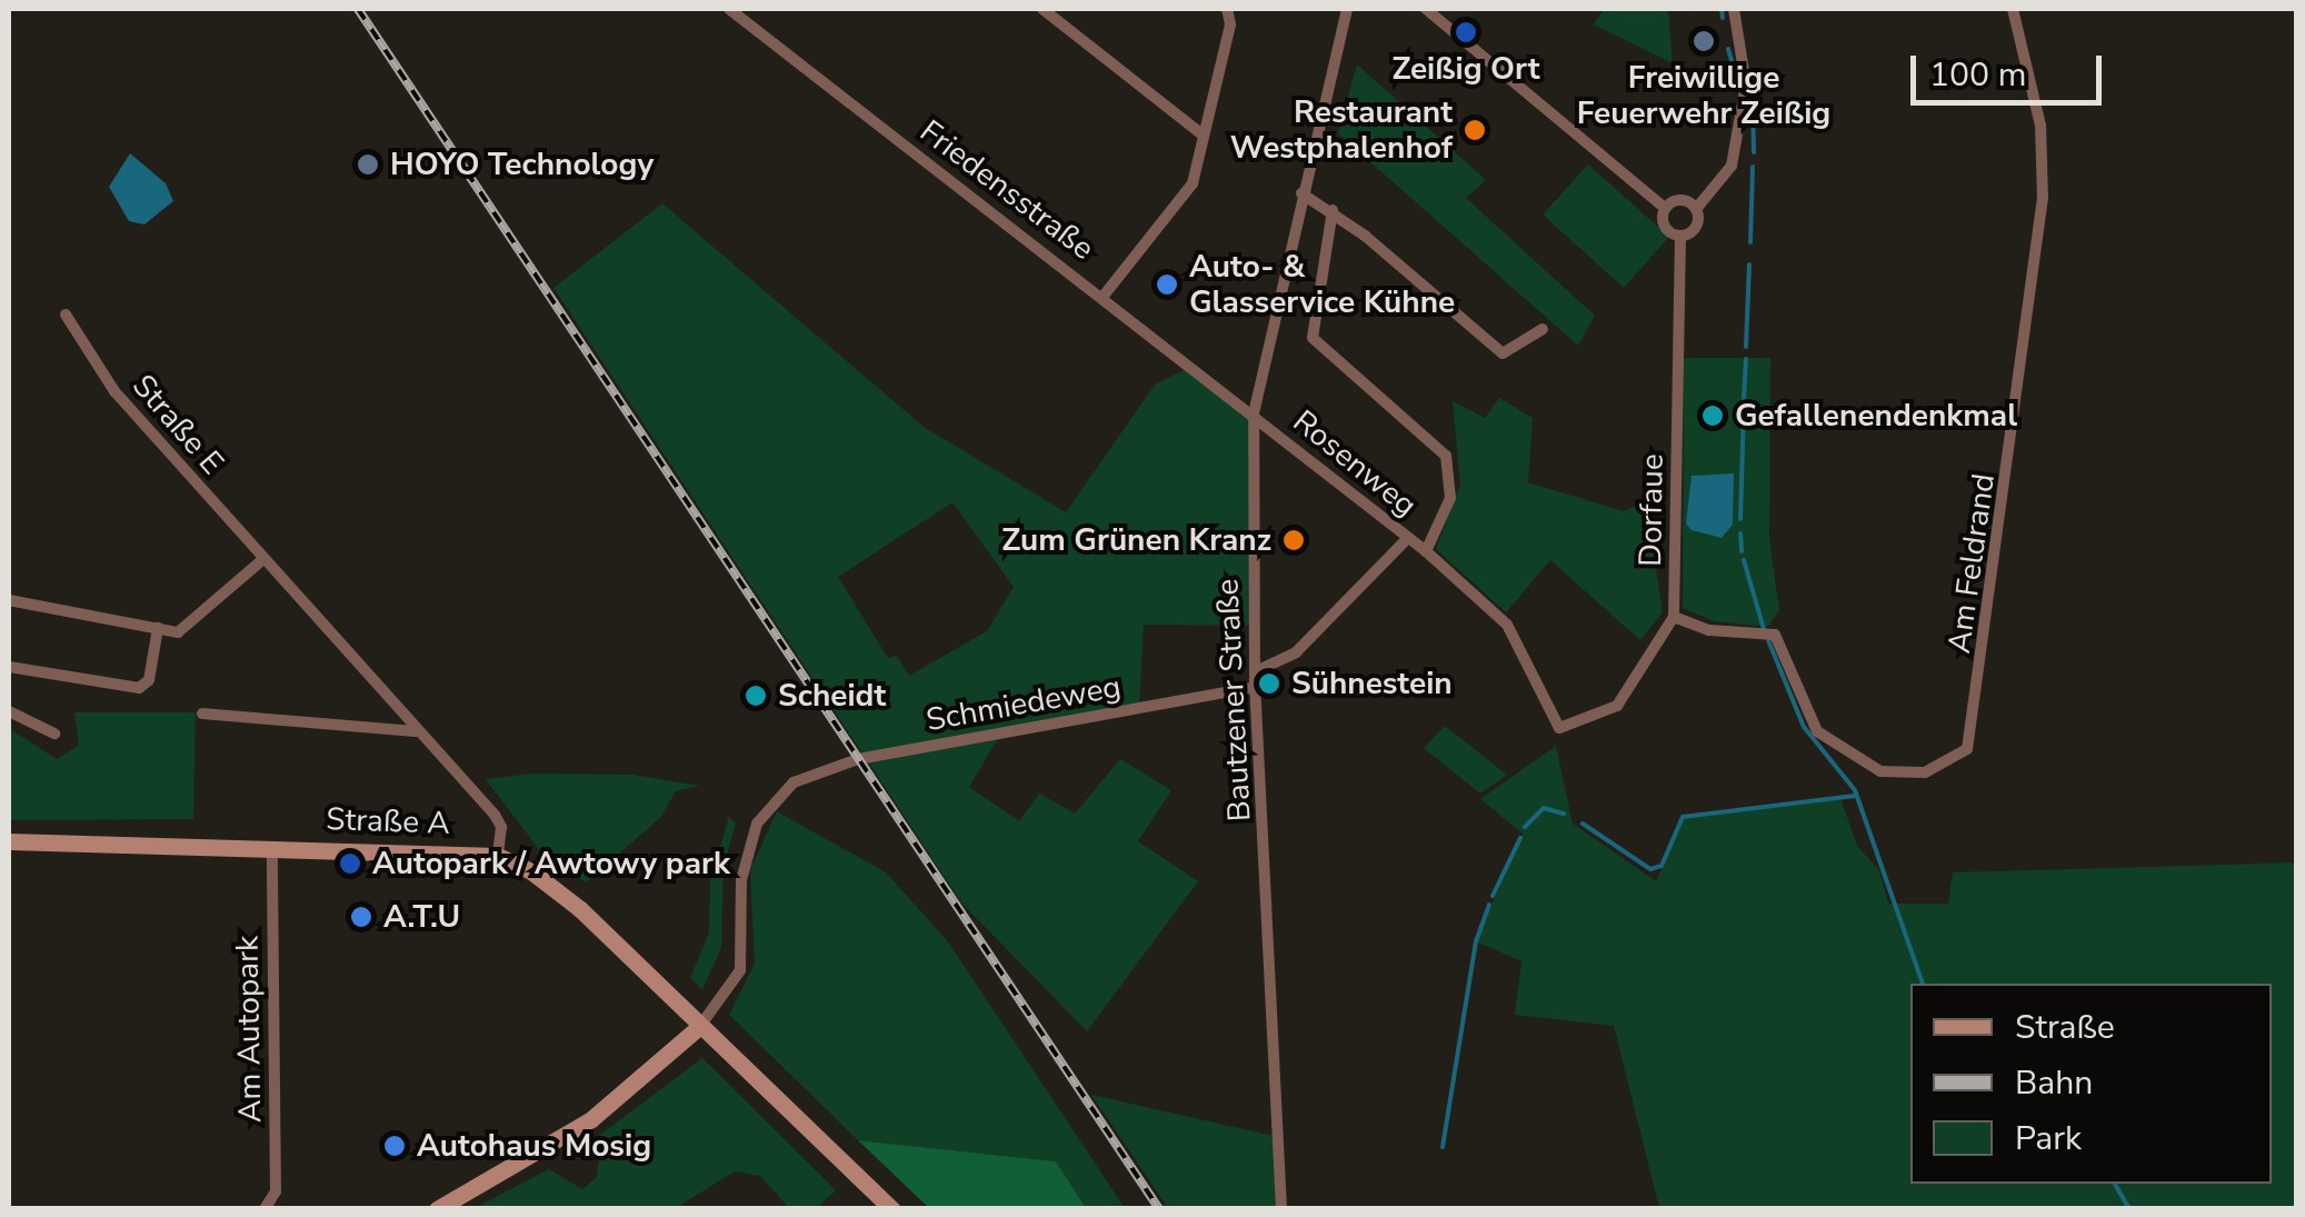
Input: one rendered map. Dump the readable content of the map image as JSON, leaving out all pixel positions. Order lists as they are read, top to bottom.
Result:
{
  "streets": {
    "street": [
      "Friedensstraße",
      "Straße E",
      "Rosenweg",
      "Dorfaue",
      "Am Feldrand",
      "Bautzener Straße",
      "Schmiedeweg",
      "Straße A",
      "Am Autopark"
    ]
  },
  "crossings": [
    ["Friedensstraße", "Rosenweg"],
    ["Friedensstraße", "Bautzener Straße"],
    ["Straße E", "Straße A"],
    ["Rosenweg", "Dorfaue"],
    ["Rosenweg", "Am Feldrand"],
    ["Rosenweg", "Bautzener Straße"],
    ["Dorfaue", "Am Feldrand"],
    ["Bautzener Straße", "Schmiedeweg"],
    ["Schmiedeweg", "Straße A"],
    ["Straße A", "Am Autopark"]
  ],
  "places": [
    "Zeißig Ort",
    "Freiwillige Feuerwehr Zeißig",
    "Restaurant Westphalenhof",
    "HOYO Technology",
    "Auto- & Glasservice Kühne",
    "Gefallenendenkmal",
    "Zum Grünen Kranz",
    "Sühnestein",
    "Scheidt",
    "Autopark / Awtowy park",
    "A.T.U",
    "Autohaus Mosig"
  ],
  "legend": ["Straße", "Bahn", "Park"],
  "scale_bar": "100 m"
}
